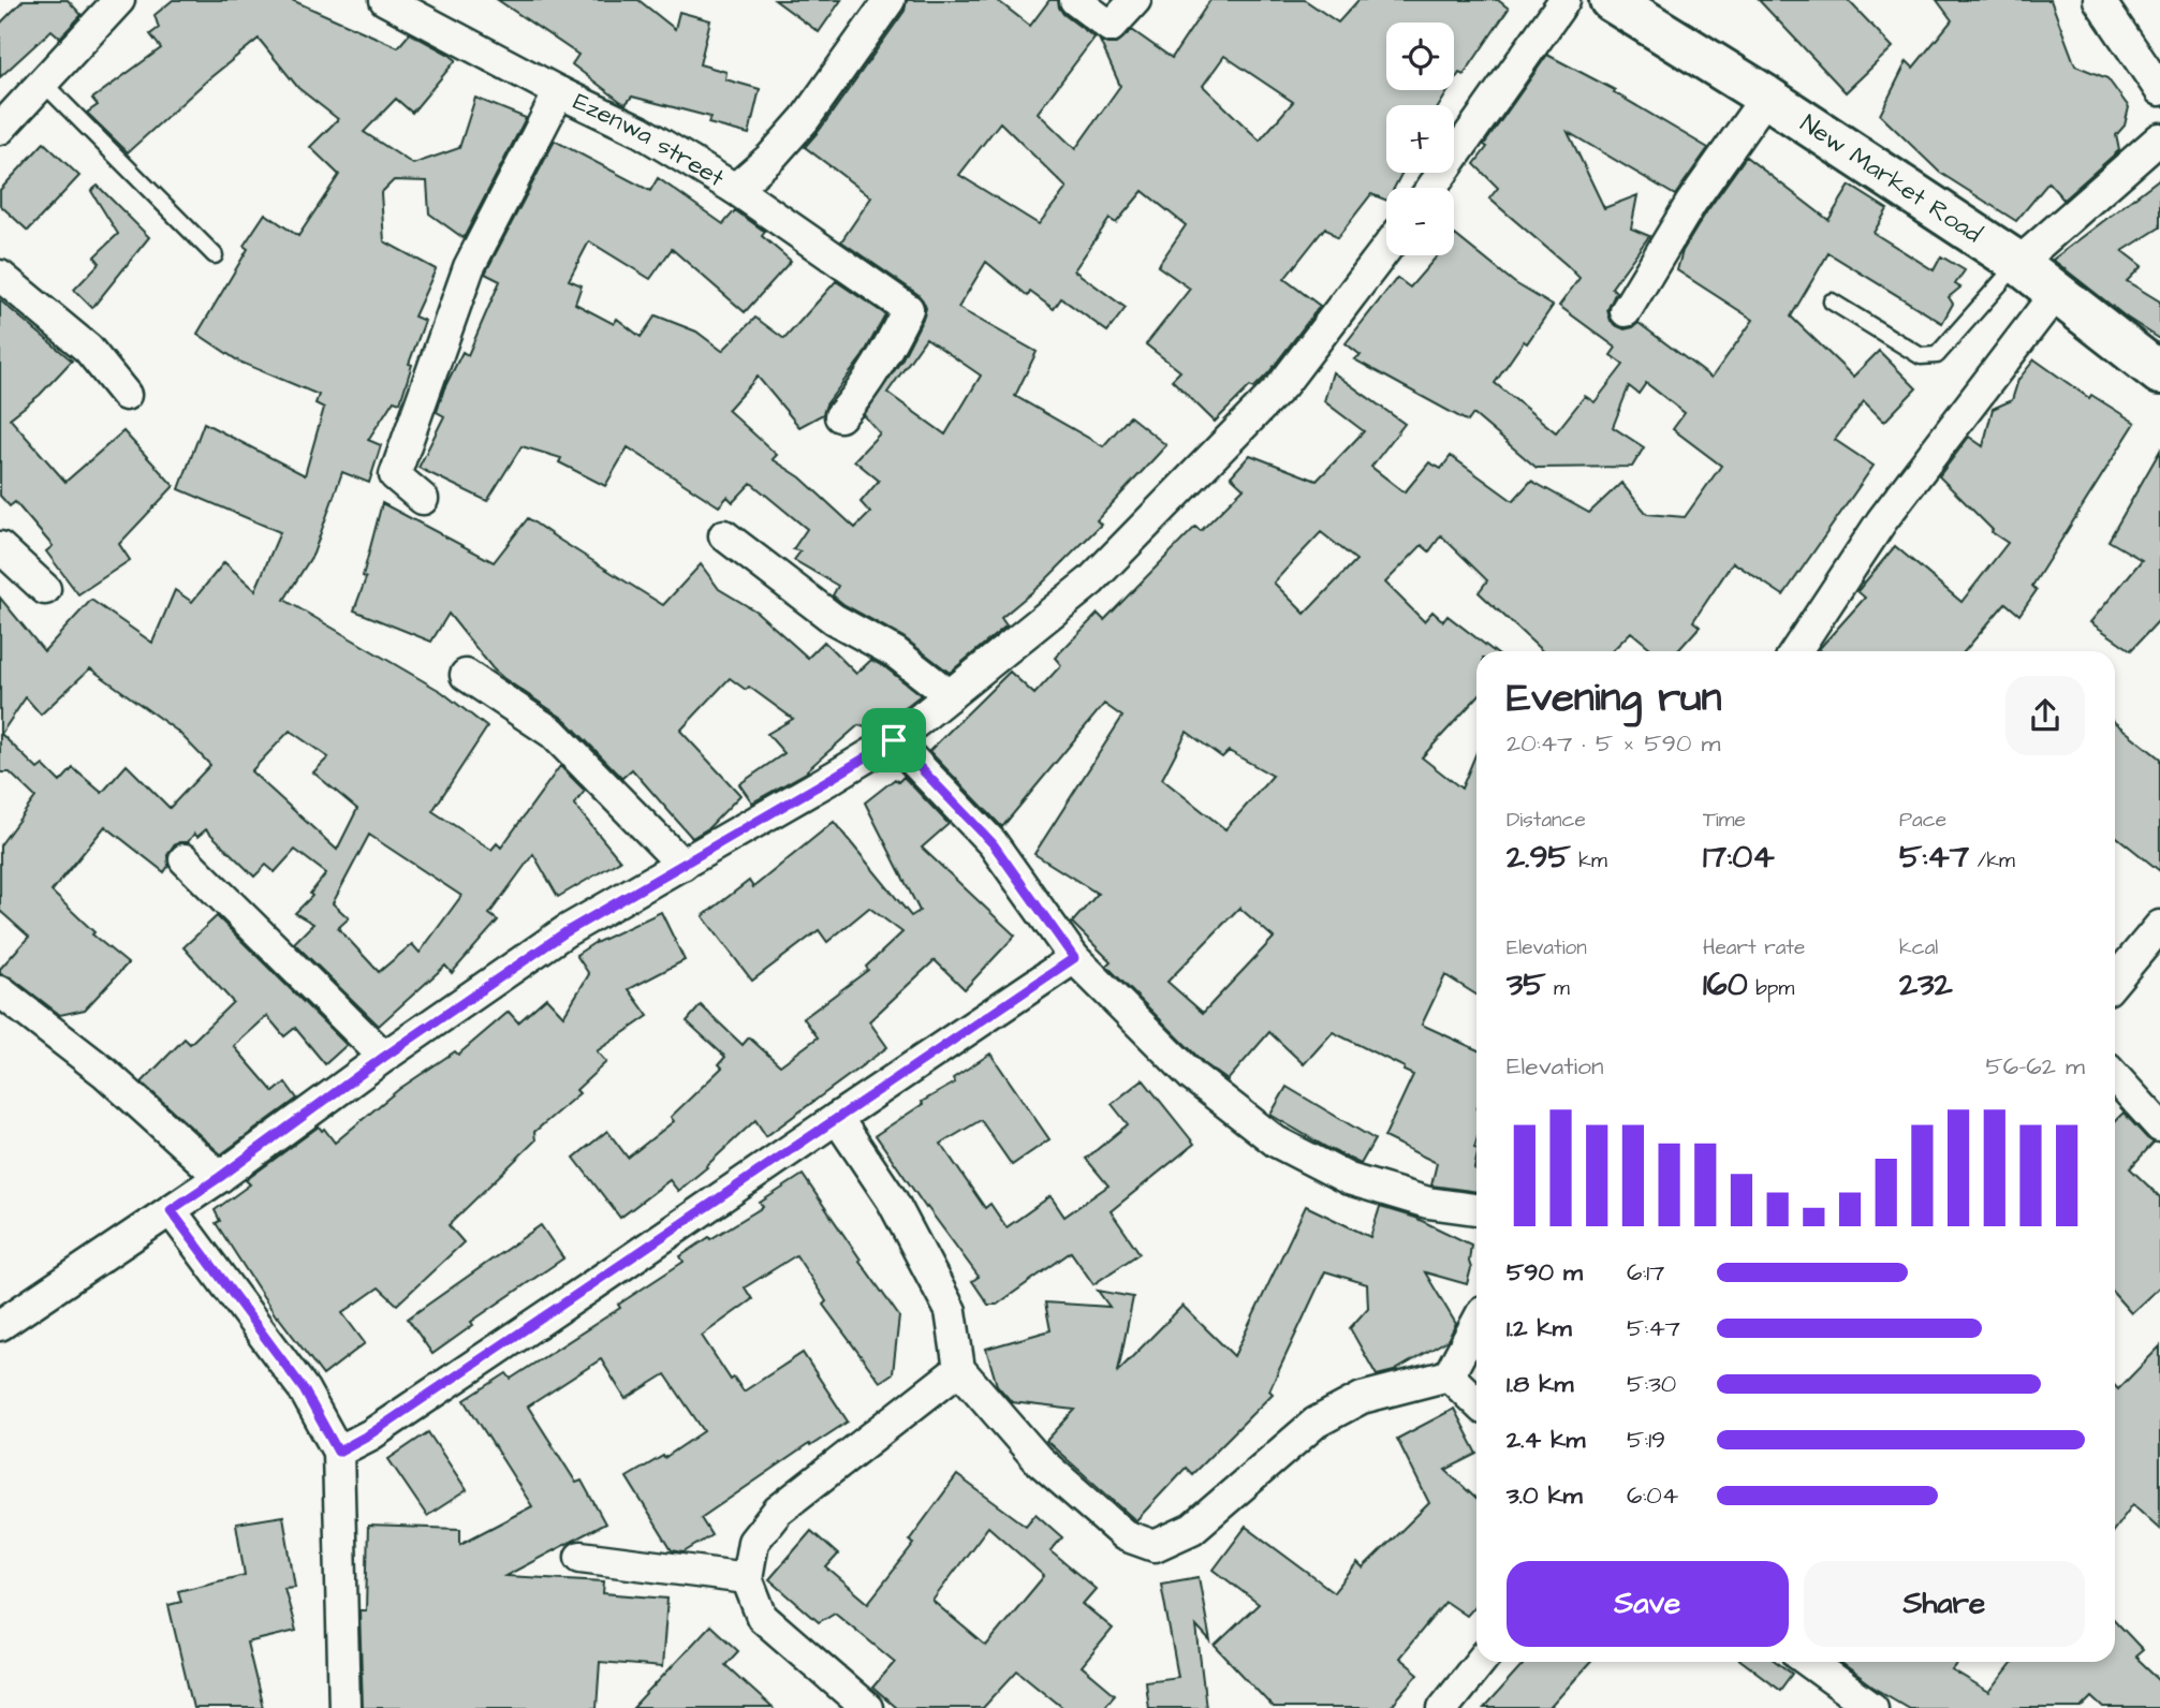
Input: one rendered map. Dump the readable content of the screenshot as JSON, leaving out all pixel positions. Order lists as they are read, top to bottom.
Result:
{
  "streets": {
    "street": ["Ezenwa street", "New Market Road"]
  },
  "page": {
    "map_buttons": ["+", "−"],
    "heading": ["Evening run", "20:47 · 5 × 590 m"],
    "stats": [
      ["Distance", "2.95 km"],
      ["Time", "17:04"],
      ["Pace", "5:47 /km"],
      ["Elevation", "35 m"],
      ["Heart rate", "160 bpm"],
      ["kcal", "232"]
    ],
    "chart": ["Elevation", "56–62 m"],
    "list": [
      {
        "name": "590 m",
        "note": "6:17"
      },
      {
        "name": "1.2 km",
        "note": "5:47"
      },
      {
        "name": "1.8 km",
        "note": "5:30"
      },
      {
        "name": "2.4 km",
        "note": "5:19"
      },
      {
        "name": "3.0 km",
        "note": "6:04"
      }
    ],
    "buttons": ["Save", "Share"]
  }
}
